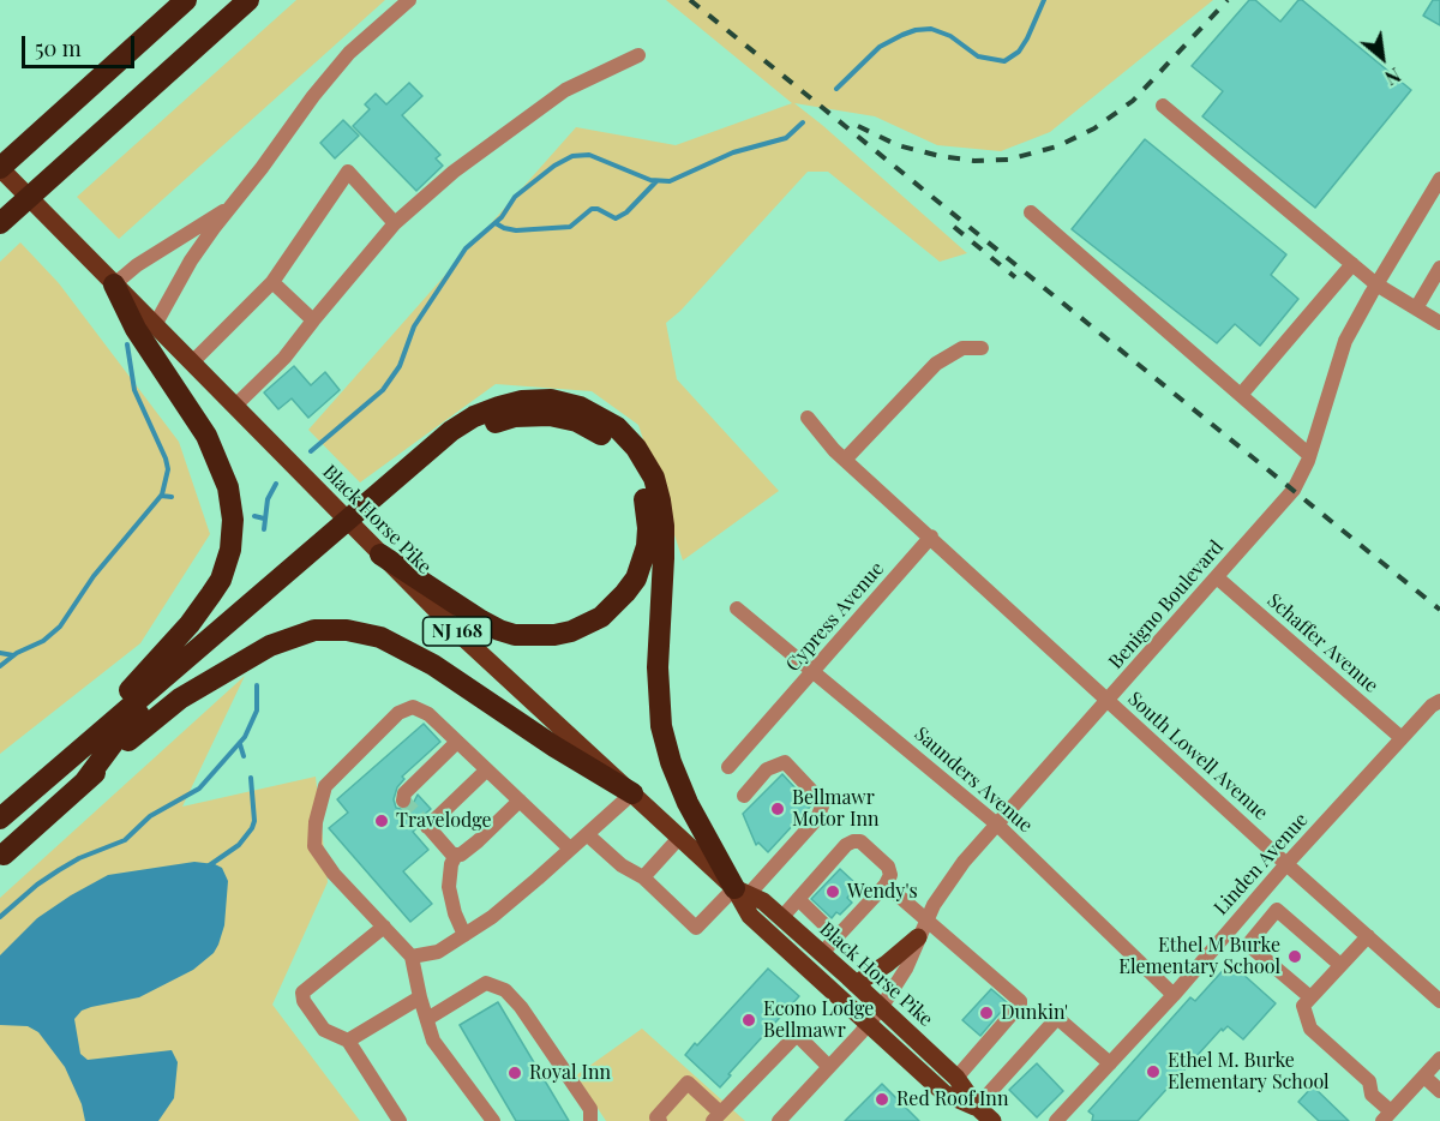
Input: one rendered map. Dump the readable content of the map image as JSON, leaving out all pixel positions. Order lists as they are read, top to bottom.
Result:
{
  "streets": {
    "main road": ["Black Horse Pike", "NJ 168"],
    "street": [
      "Benigno Boulevard",
      "Cypress Avenue",
      "Schaffer Avenue",
      "South Lowell Avenue",
      "Saunders Avenue",
      "Linden Avenue"
    ]
  },
  "crossings": [
    ["Black Horse Pike", "Benigno Boulevard"],
    ["Benigno Boulevard", "Schaffer Avenue"],
    ["Benigno Boulevard", "South Lowell Avenue"],
    ["Benigno Boulevard", "Saunders Avenue"],
    ["Cypress Avenue", "South Lowell Avenue"],
    ["Cypress Avenue", "Saunders Avenue"],
    ["Schaffer Avenue", "Linden Avenue"],
    ["South Lowell Avenue", "Linden Avenue"],
    ["Saunders Avenue", "Linden Avenue"]
  ],
  "places": [
    "Bellmawr Motor Inn",
    "Travelodge",
    "Wendy's",
    "Ethel M Burke Elementary School",
    "Dunkin'",
    "Econo Lodge Bellmawr",
    "Ethel M. Burke Elementary School",
    "Royal Inn",
    "Red Roof Inn"
  ],
  "scale_bar": "50 m",
  "north": "bottom right"
}
